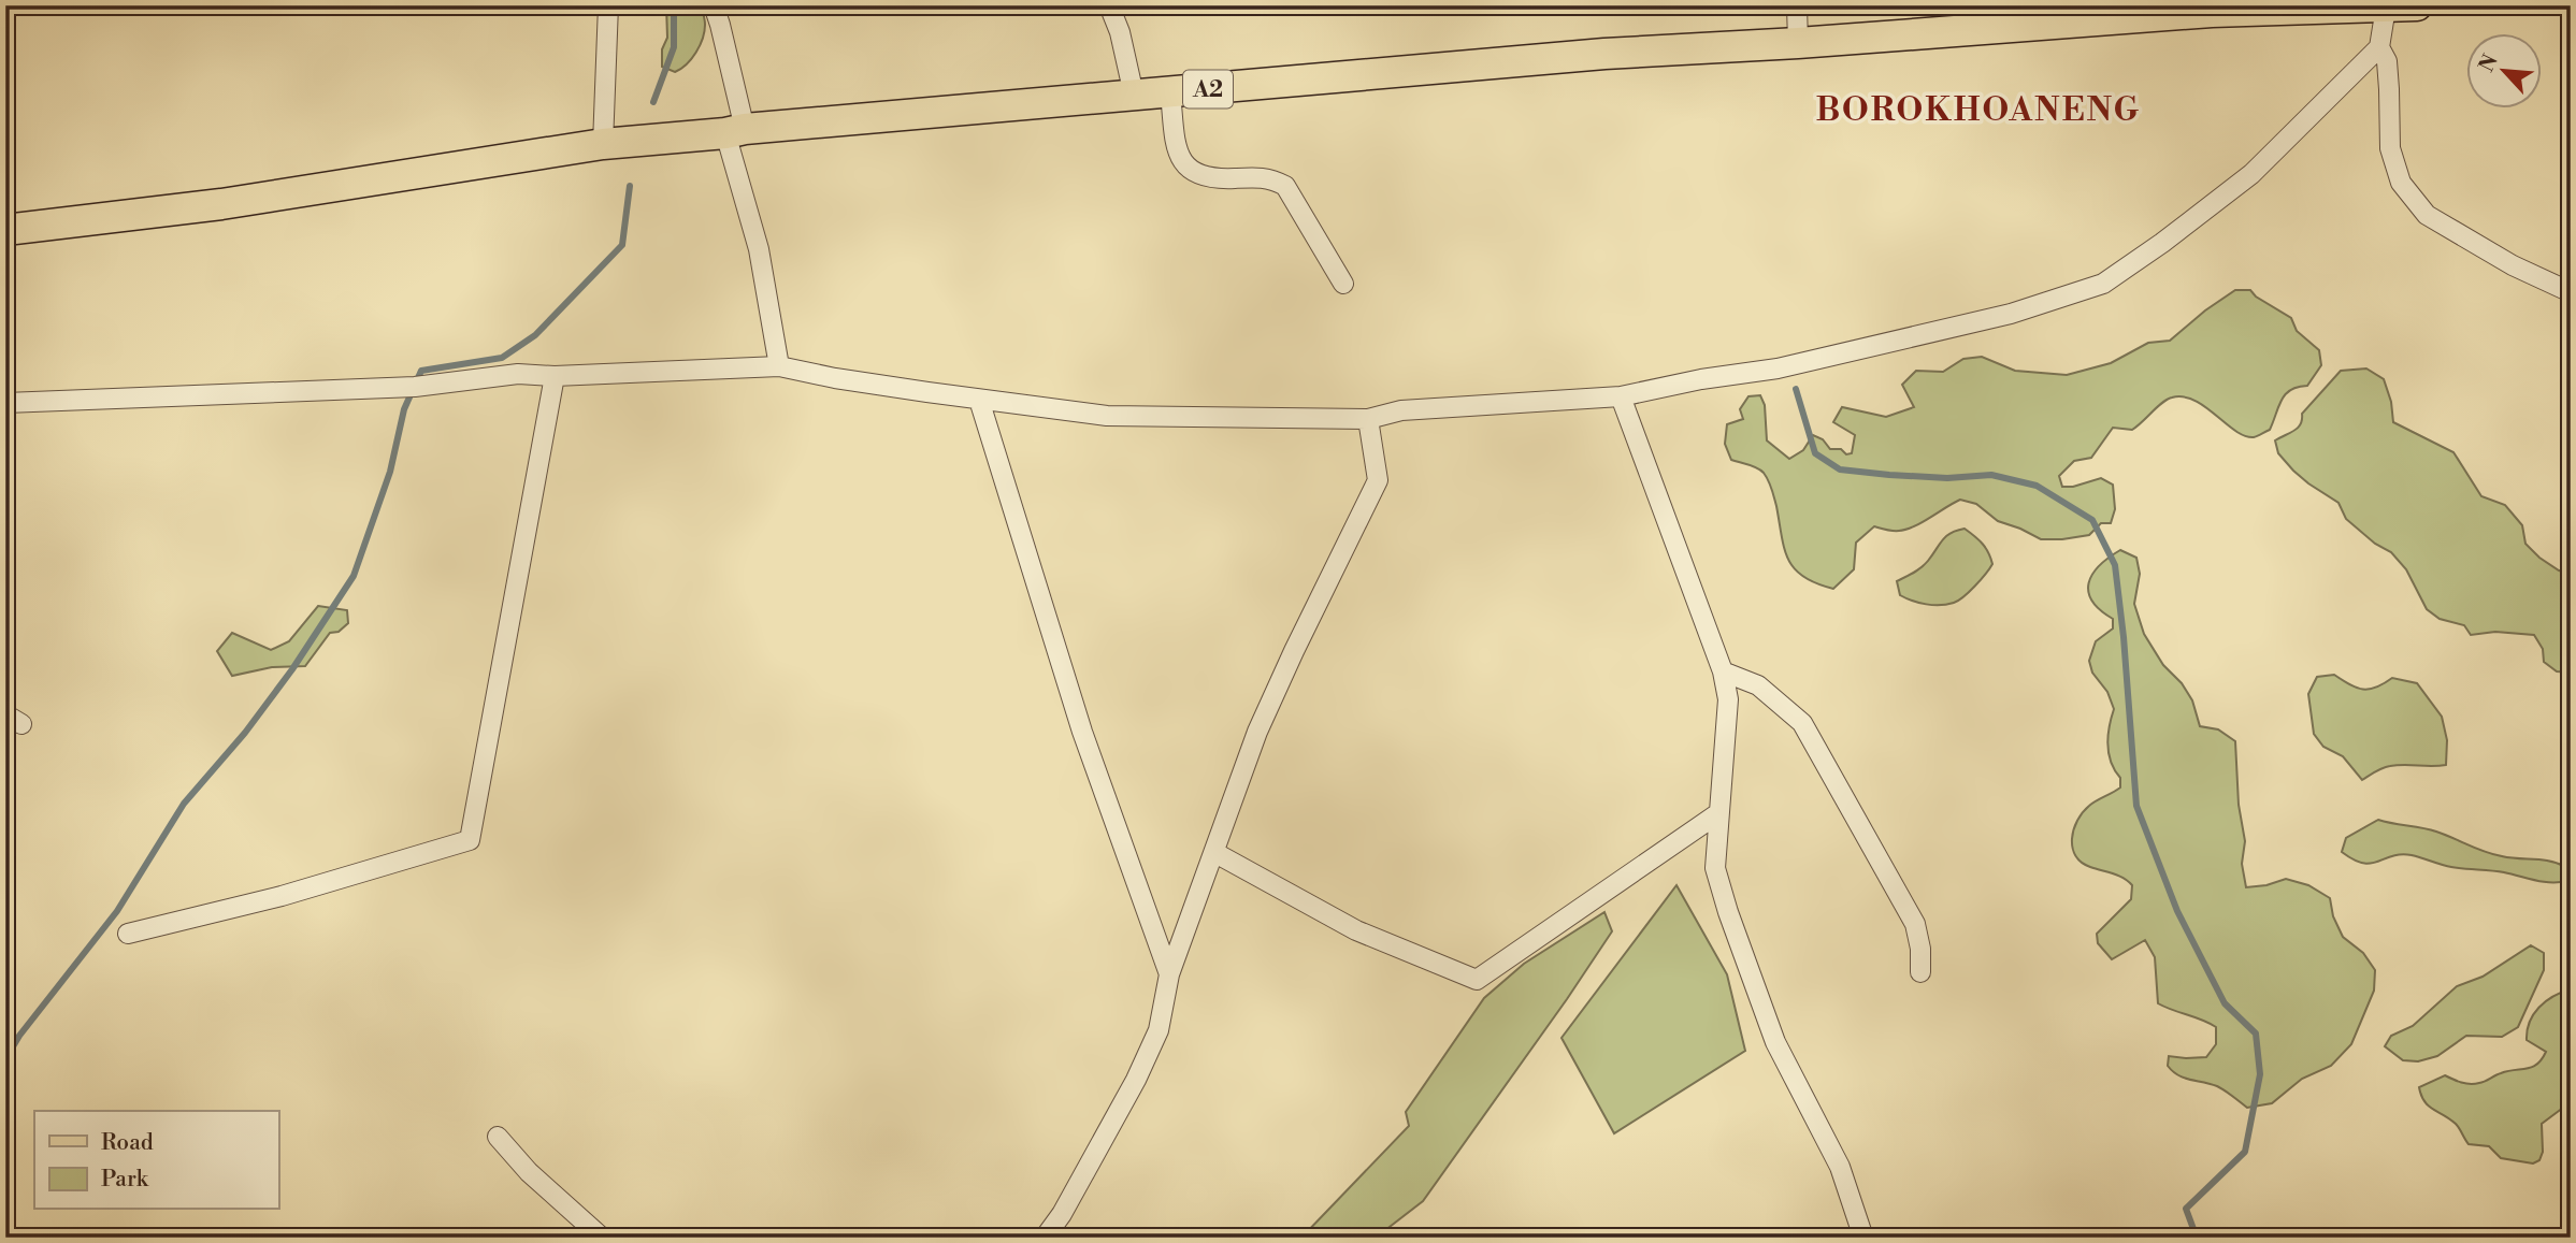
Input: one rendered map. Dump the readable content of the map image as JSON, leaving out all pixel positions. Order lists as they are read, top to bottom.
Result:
{
  "streets": {
    "main road": ["A2"]
  },
  "districts": ["BOROKHOANENG"],
  "legend": ["Road", "Park"],
  "north": "top left"
}
